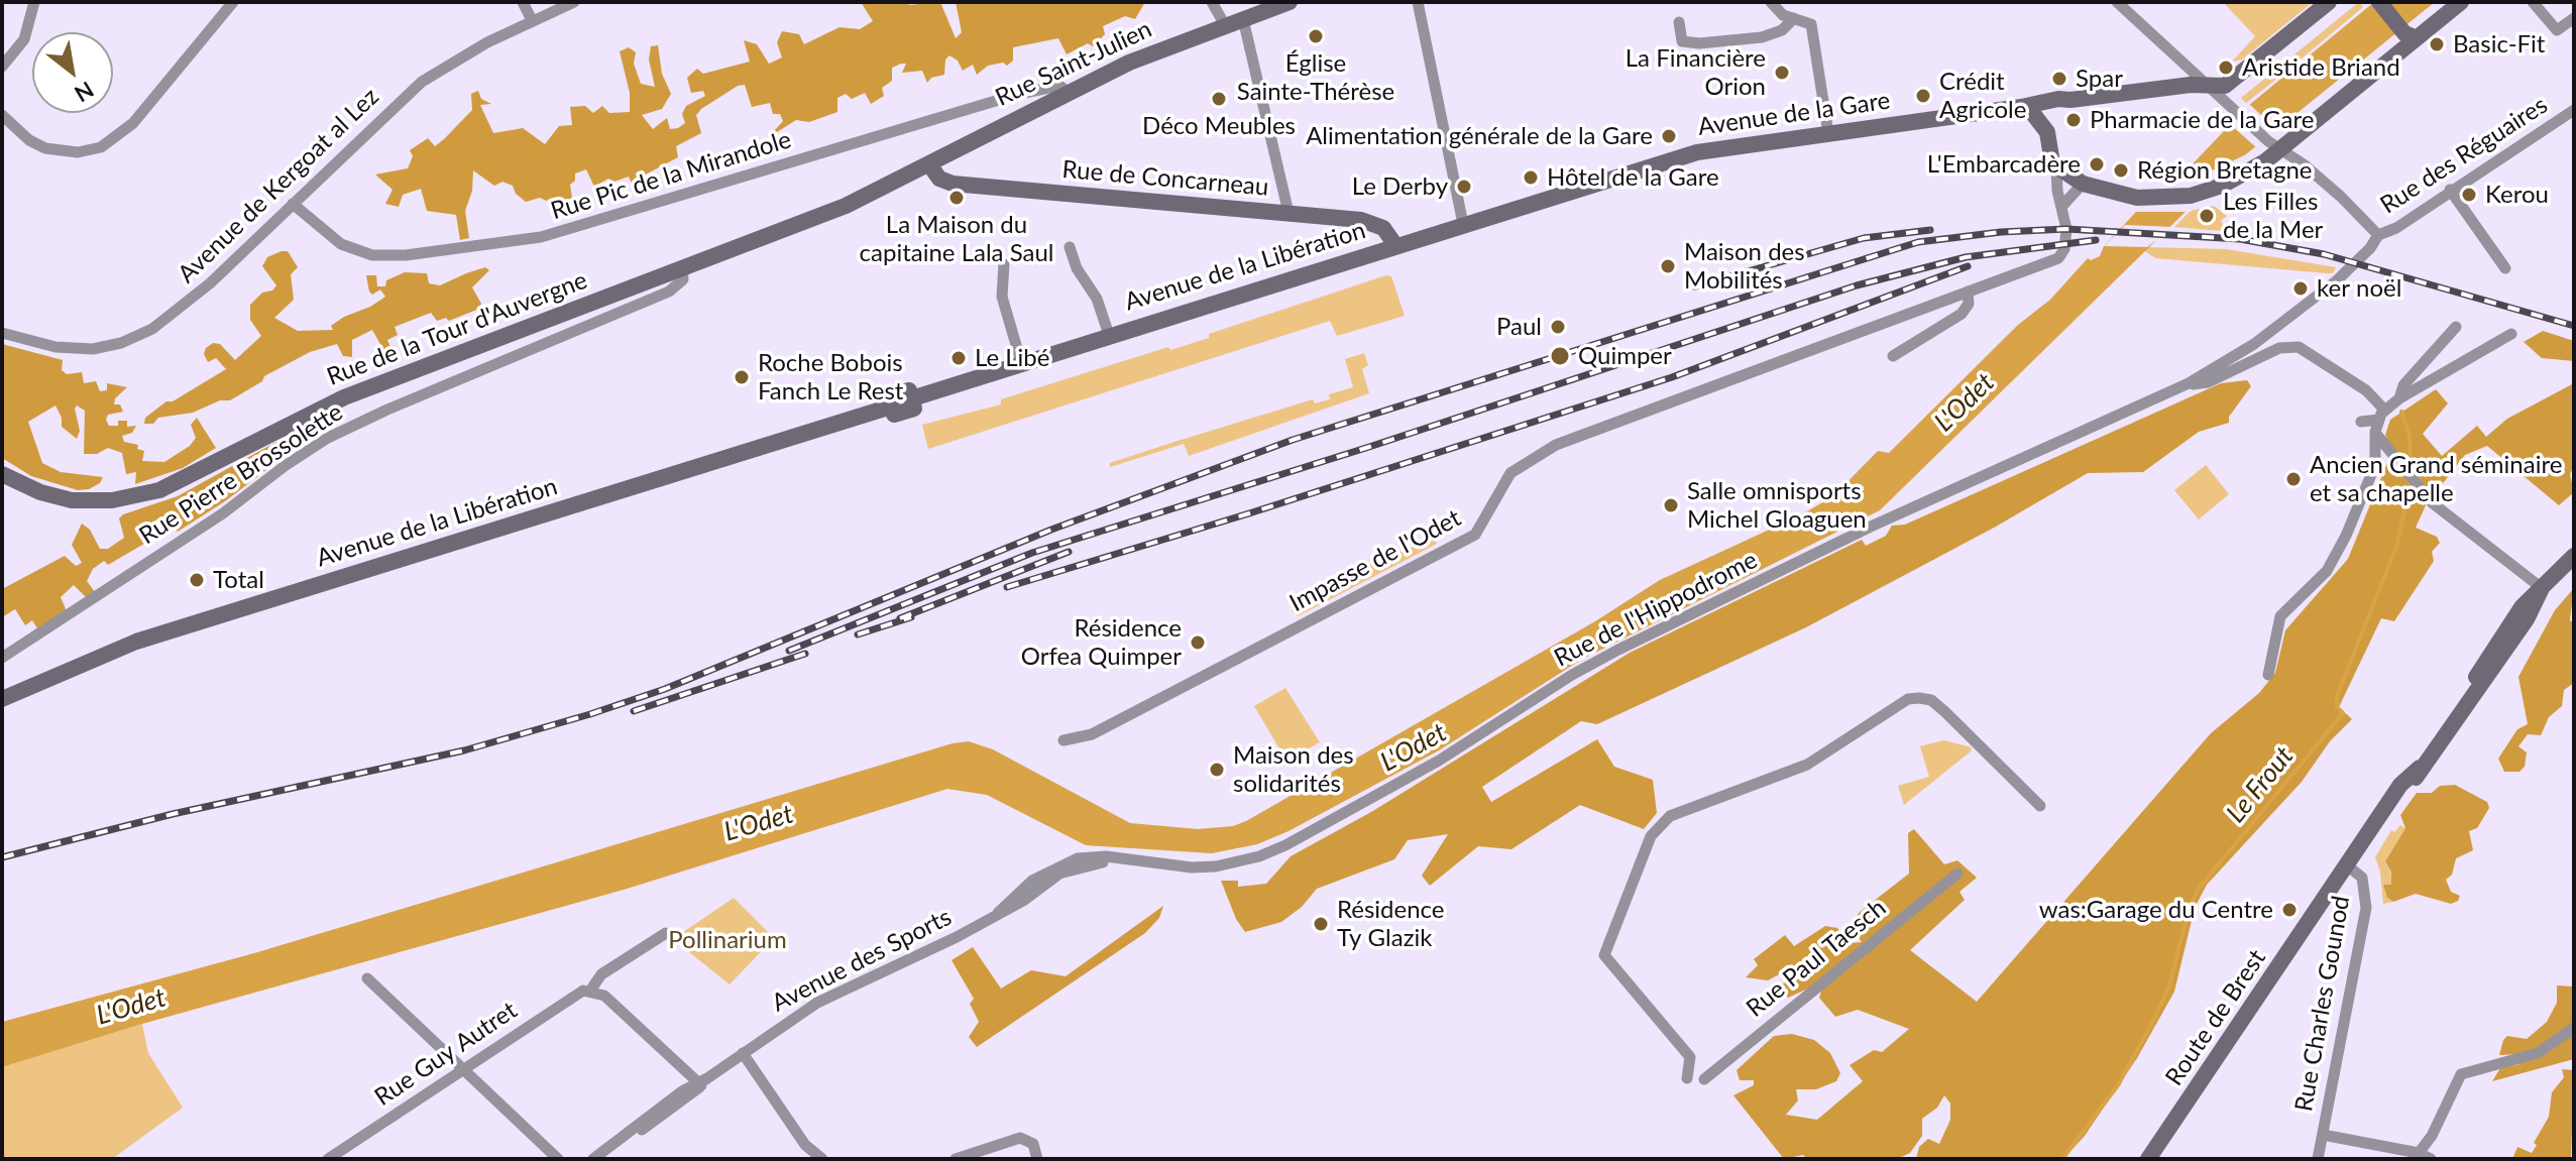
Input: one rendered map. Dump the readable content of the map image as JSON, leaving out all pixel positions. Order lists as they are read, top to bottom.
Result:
{
  "streets": {
    "main road": [
      "Rue Saint-Julien",
      "Avenue de la Gare",
      "Rue de Concarneau",
      "Avenue de la Libération",
      "Rue de la Tour d'Auvergne",
      "Route de Brest"
    ],
    "street": [
      "Rue des Réguaires",
      "Rue Pic de la Mirandole",
      "Avenue de Kergoat al Lez",
      "Rue Pierre Brossolette",
      "Impasse de l'Odet",
      "Rue de l'Hippodrome",
      "Rue Paul Taesch",
      "Avenue des Sports",
      "Rue Charles Gounod",
      "Rue Guy Autret"
    ]
  },
  "crossings": [
    ["Rue Saint-Julien", "Rue Pic de la Mirandole"],
    ["Rue Saint-Julien", "Rue de Concarneau"],
    ["Rue Saint-Julien", "Rue de la Tour d'Auvergne"],
    ["Avenue de la Gare", "Rue de Concarneau"],
    ["Avenue de la Gare", "Avenue de la Libération"],
    ["Rue des Réguaires", "Rue de l'Hippodrome"],
    ["Rue Pic de la Mirandole", "Avenue de Kergoat al Lez"],
    ["Rue de Concarneau", "Avenue de la Libération"],
    ["Rue de Concarneau", "Rue de la Tour d'Auvergne"],
    ["Rue de la Tour d'Auvergne", "Rue Pierre Brossolette"],
    ["Rue de l'Hippodrome", "Avenue des Sports"],
    ["Rue Charles Gounod", "Route de Brest"]
  ],
  "water": ["L'Odet", "Le Frout"],
  "parks": ["Pollinarium"],
  "places": [
    "Église Sainte-Thérèse",
    "Basic-Fit",
    "Aristide Briand",
    "La Financière Orion",
    "Spar",
    "Crédit Agricole",
    "Déco Meubles",
    "Pharmacie de la Gare",
    "Alimentation générale de la Gare",
    "L'Embarcadère",
    "Région Bretagne",
    "Hôtel de la Gare",
    "Le Derby",
    "Kerou",
    "La Maison du capitaine Lala Saul",
    "Les Filles de la Mer",
    "Maison des Mobilités",
    "ker noël",
    "Paul",
    "Quimper",
    "Le Libé",
    "Roche Bobois Fanch Le Rest",
    "Ancien Grand séminaire et sa chapelle",
    "Salle omnisports Michel Gloaguen",
    "Total",
    "Résidence Orfea Quimper",
    "Maison des solidarités",
    "was:Garage du Centre",
    "Résidence Ty Glazik"
  ],
  "north": "bottom right"
}
